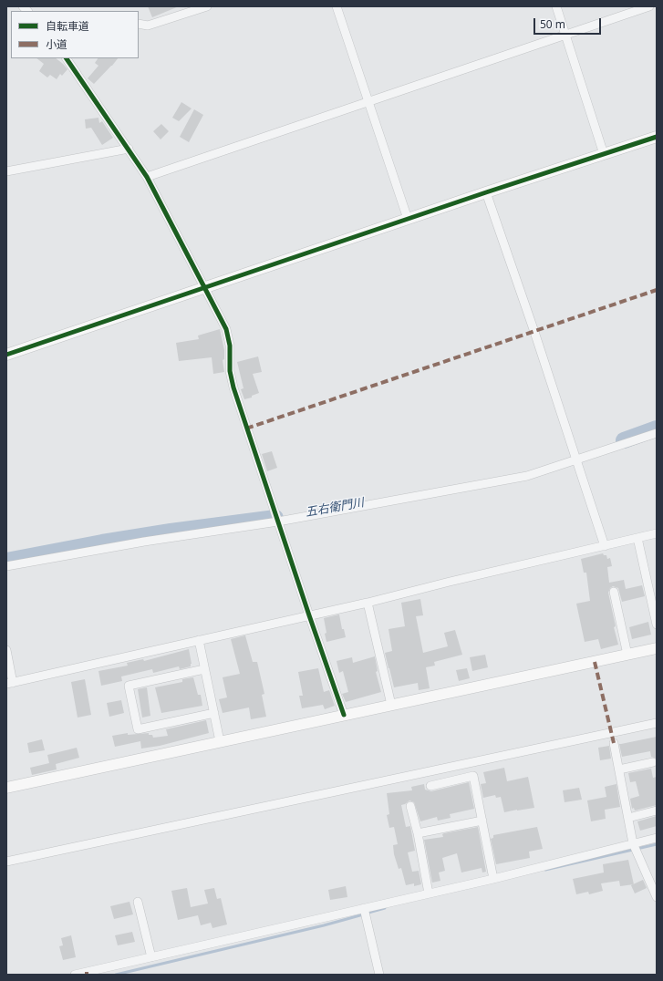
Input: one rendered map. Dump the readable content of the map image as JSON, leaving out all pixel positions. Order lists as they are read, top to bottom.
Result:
{
  "water": ["五右衛門川"],
  "legend": ["自転車道", "小道"],
  "scale_bar": "50 m"
}
